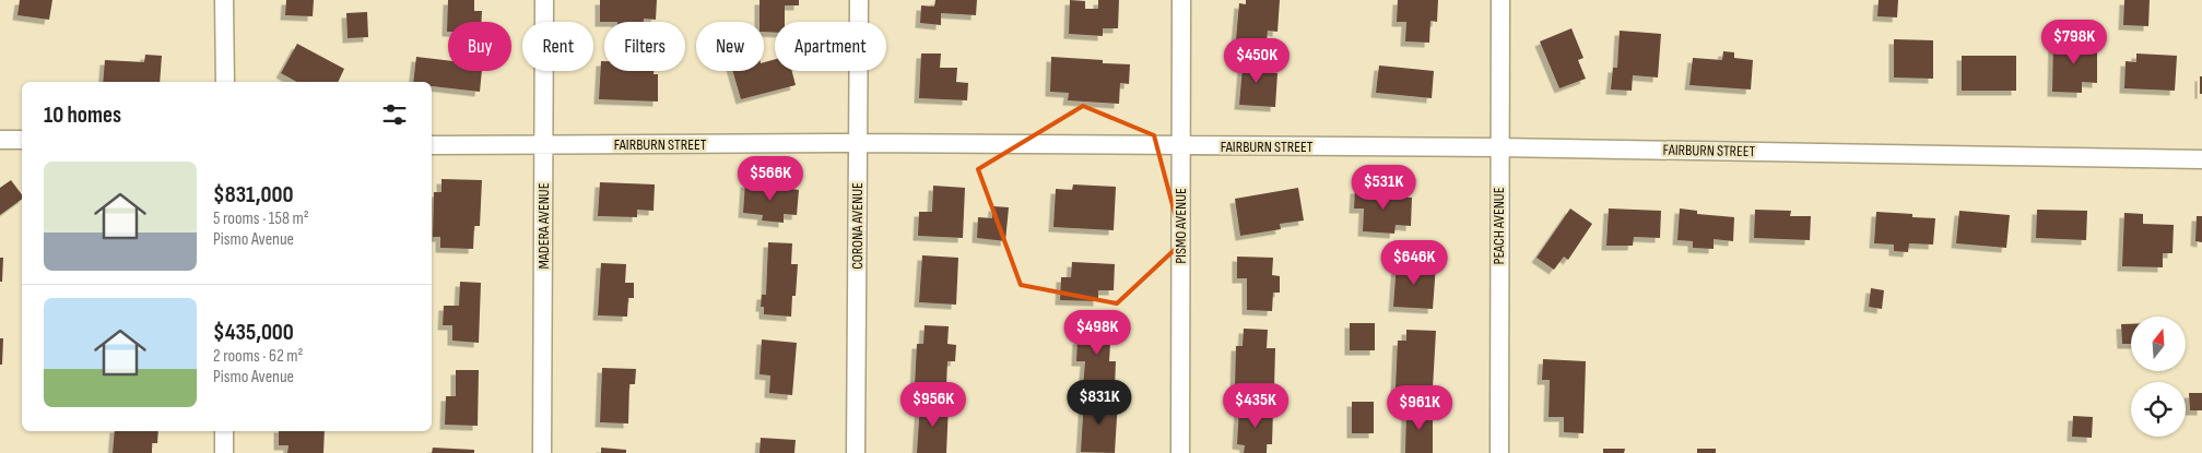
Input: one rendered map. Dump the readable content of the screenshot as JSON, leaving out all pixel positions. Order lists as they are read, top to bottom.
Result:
{
  "streets": {
    "street": [
      "FAIRBURN STREET",
      "MADERA AVENUE",
      "CORONA AVENUE",
      "PISMO AVENUE",
      "PEACH AVENUE"
    ]
  },
  "crossings": [
    ["FAIRBURN STREET", "MADERA AVENUE"],
    ["FAIRBURN STREET", "CORONA AVENUE"],
    ["FAIRBURN STREET", "PISMO AVENUE"],
    ["FAIRBURN STREET", "PEACH AVENUE"]
  ],
  "north": "top",
  "page": {
    "price": [
      "$798K",
      "$450K",
      "$566K",
      "$531K",
      "$646K",
      "$498K",
      "$831K",
      "$956K",
      "$435K",
      "$961K"
    ],
    "chip": [
      "Buy",
      "Rent",
      "Filters",
      "New",
      "Apartment"
    ],
    "heading": "10 homes",
    "list": [
      {
        "name": "$831,000",
        "note": "5 rooms · 158 m² · Pismo Avenue"
      },
      {
        "name": "$435,000",
        "note": "2 rooms · 62 m² · Pismo Avenue"
      }
    ]
  }
}
